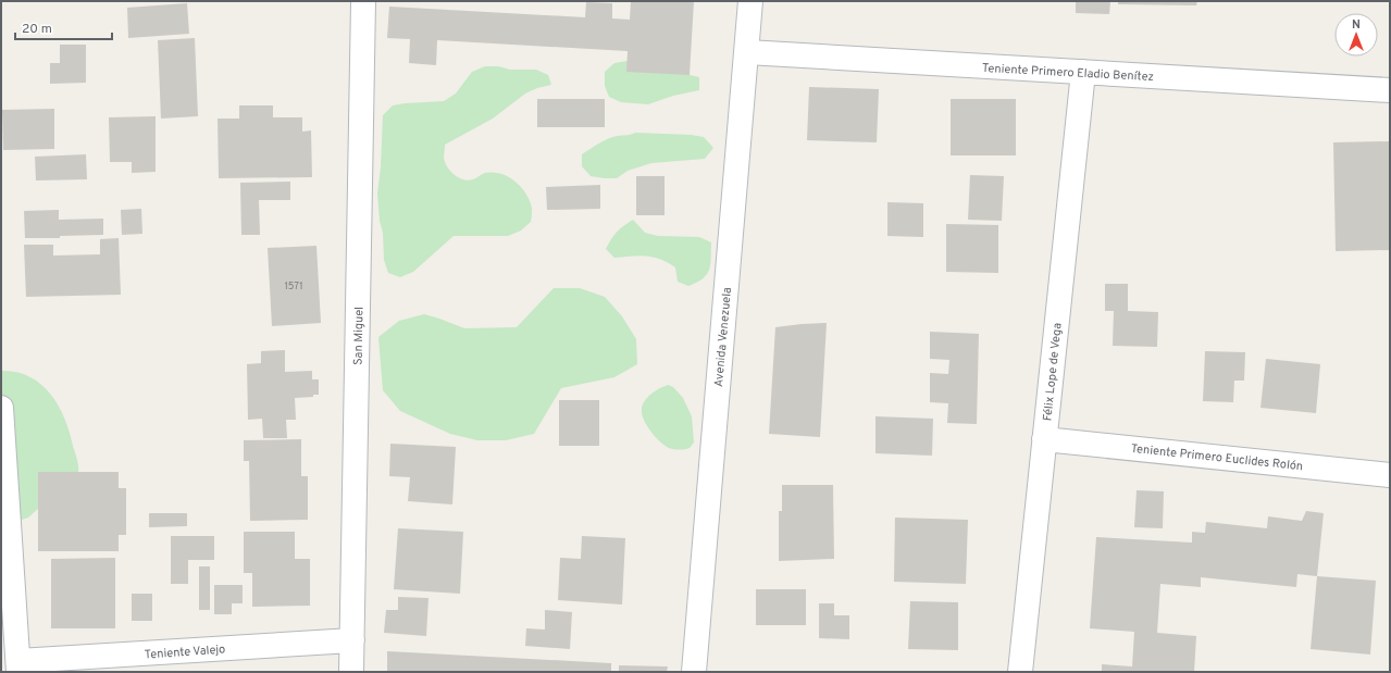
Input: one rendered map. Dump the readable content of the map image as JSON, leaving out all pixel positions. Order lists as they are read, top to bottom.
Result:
{
  "streets": {
    "street": [
      "Teniente Primero Eladio Benítez",
      "San Miguel",
      "Avenida Venezuela",
      "Félix Lope de Vega",
      "Teniente Primero Euclides Rolón",
      "Teniente Valejo"
    ]
  },
  "crossings": [
    ["Teniente Primero Eladio Benítez", "Avenida Venezuela"],
    ["Teniente Primero Eladio Benítez", "Félix Lope de Vega"],
    ["San Miguel", "Teniente Valejo"],
    ["Félix Lope de Vega", "Teniente Primero Euclides Rolón"]
  ],
  "house_numbers": ["1571"],
  "scale_bar": "20 m",
  "north": "top"
}
